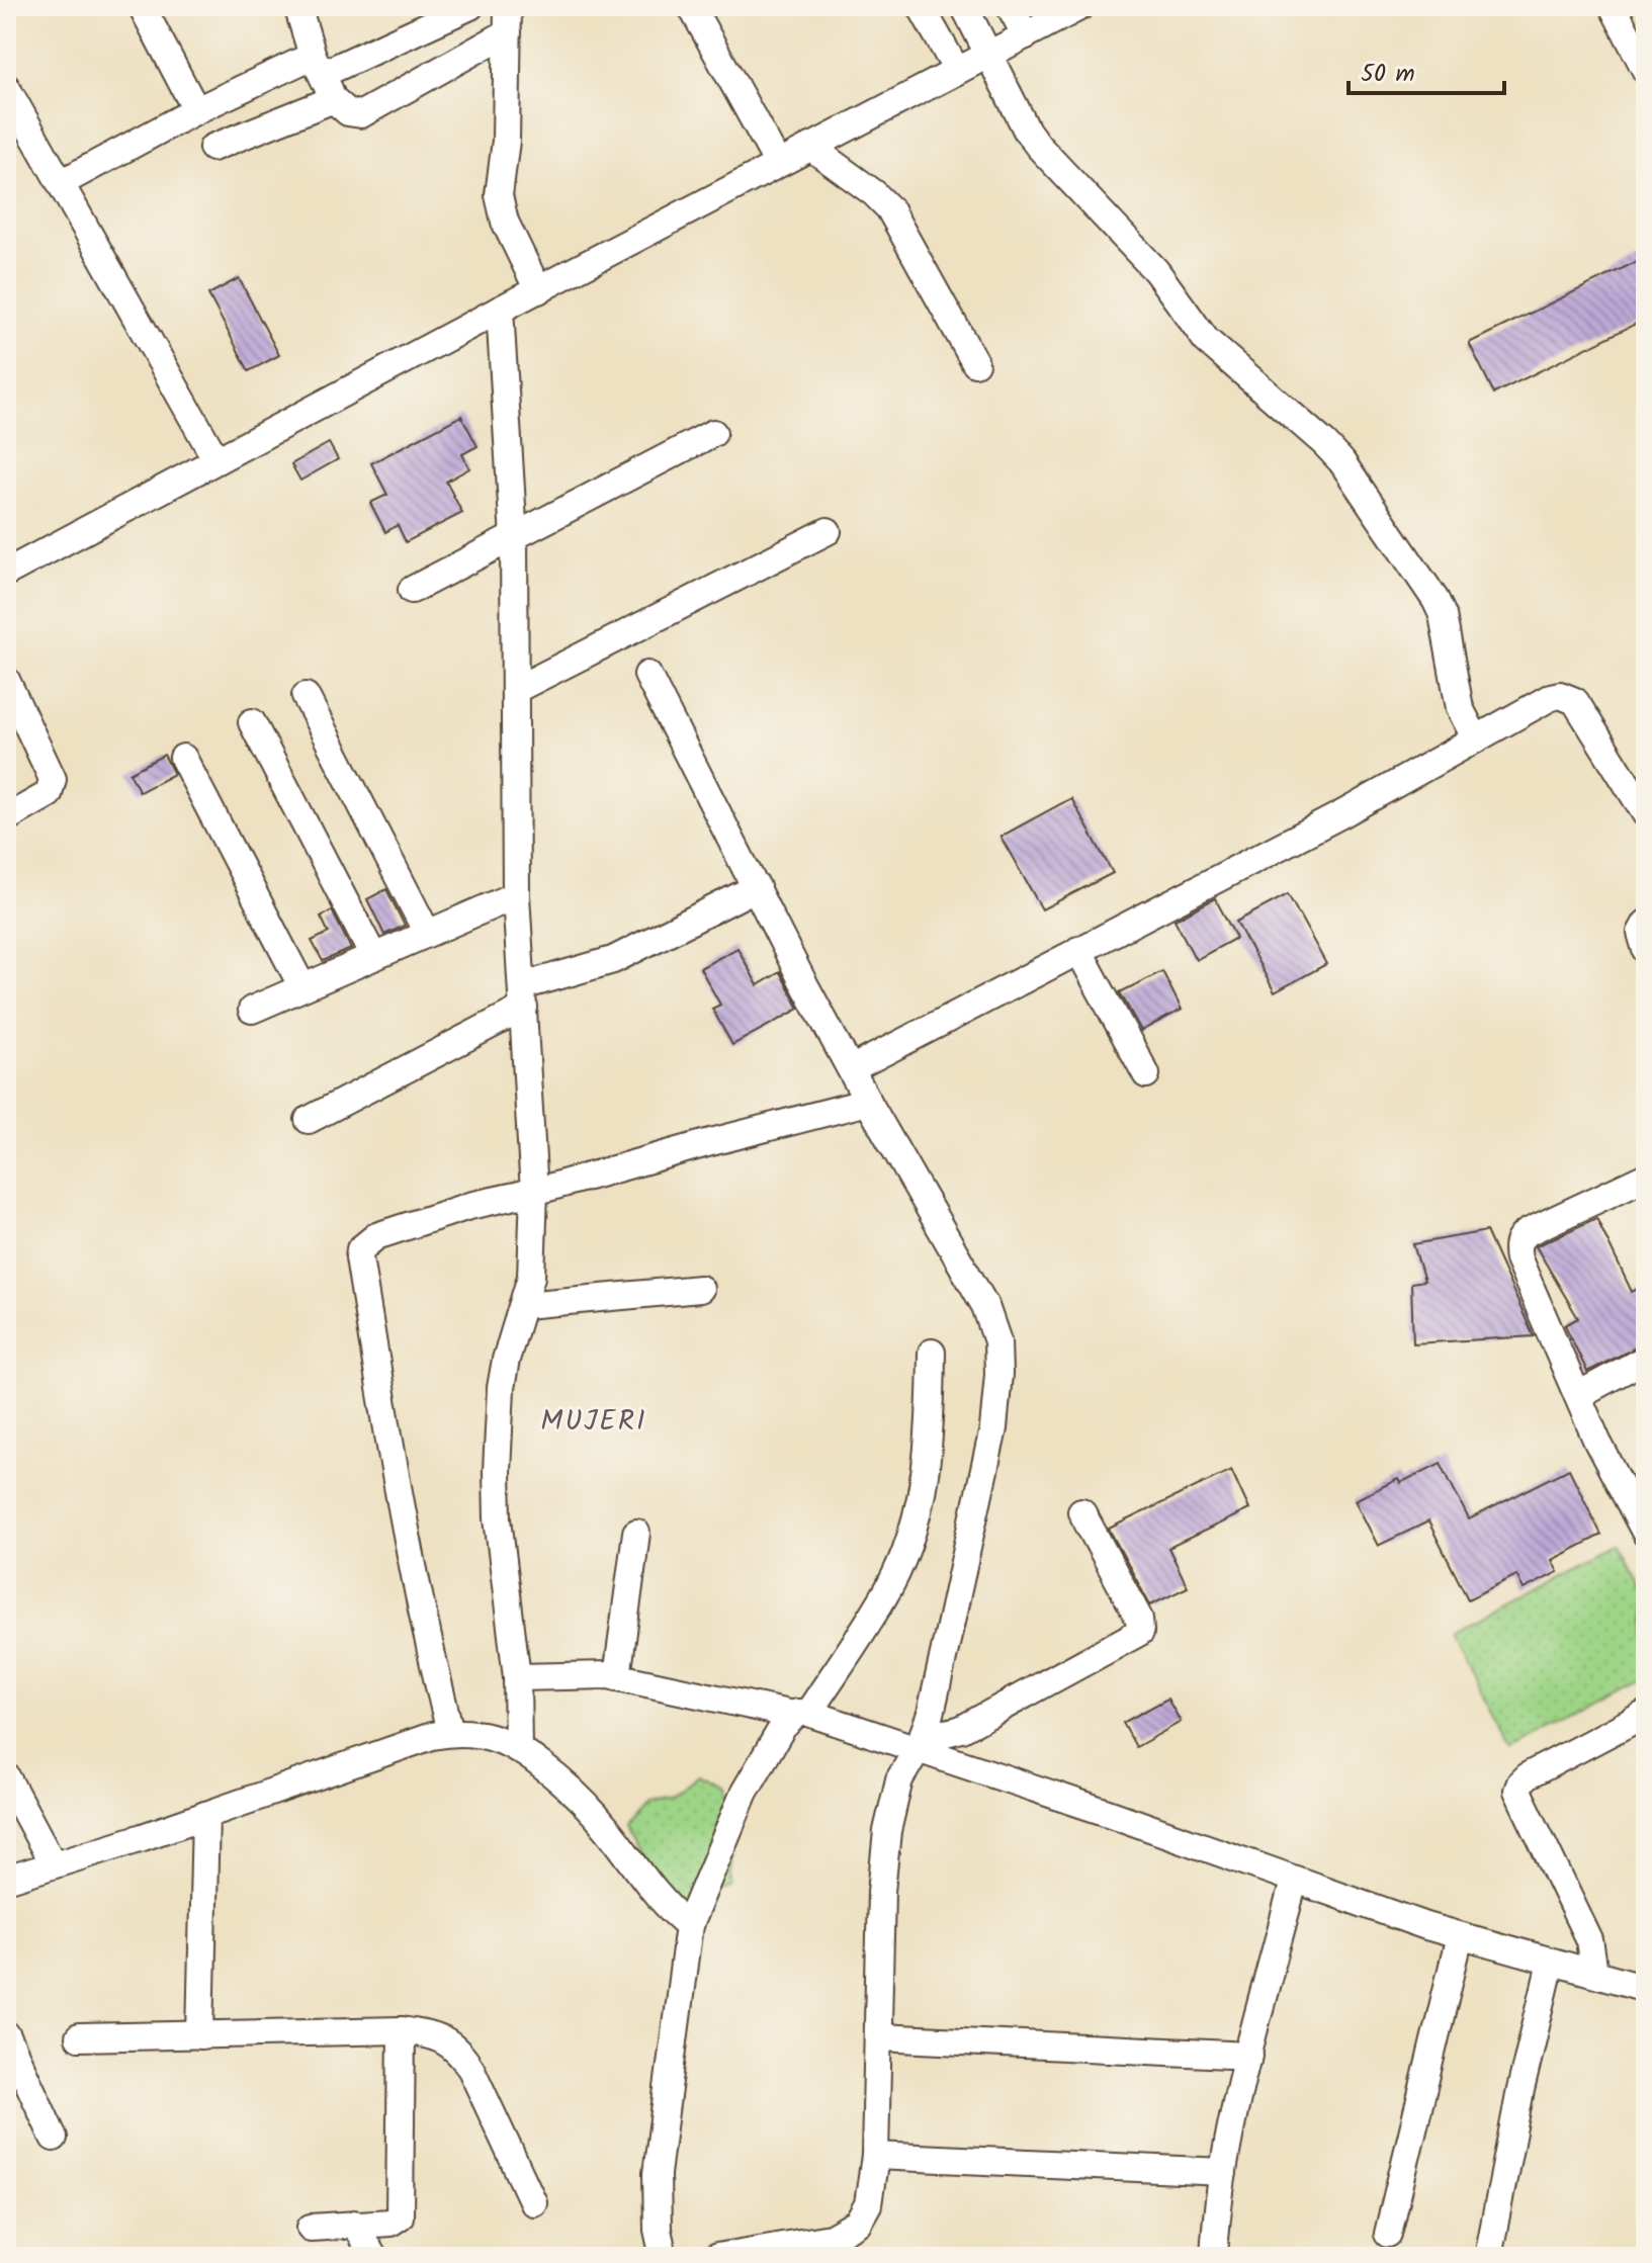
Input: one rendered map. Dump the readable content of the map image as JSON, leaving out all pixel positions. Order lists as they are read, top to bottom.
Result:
{
  "districts": ["MUJERI"],
  "scale_bar": "50 m"
}
